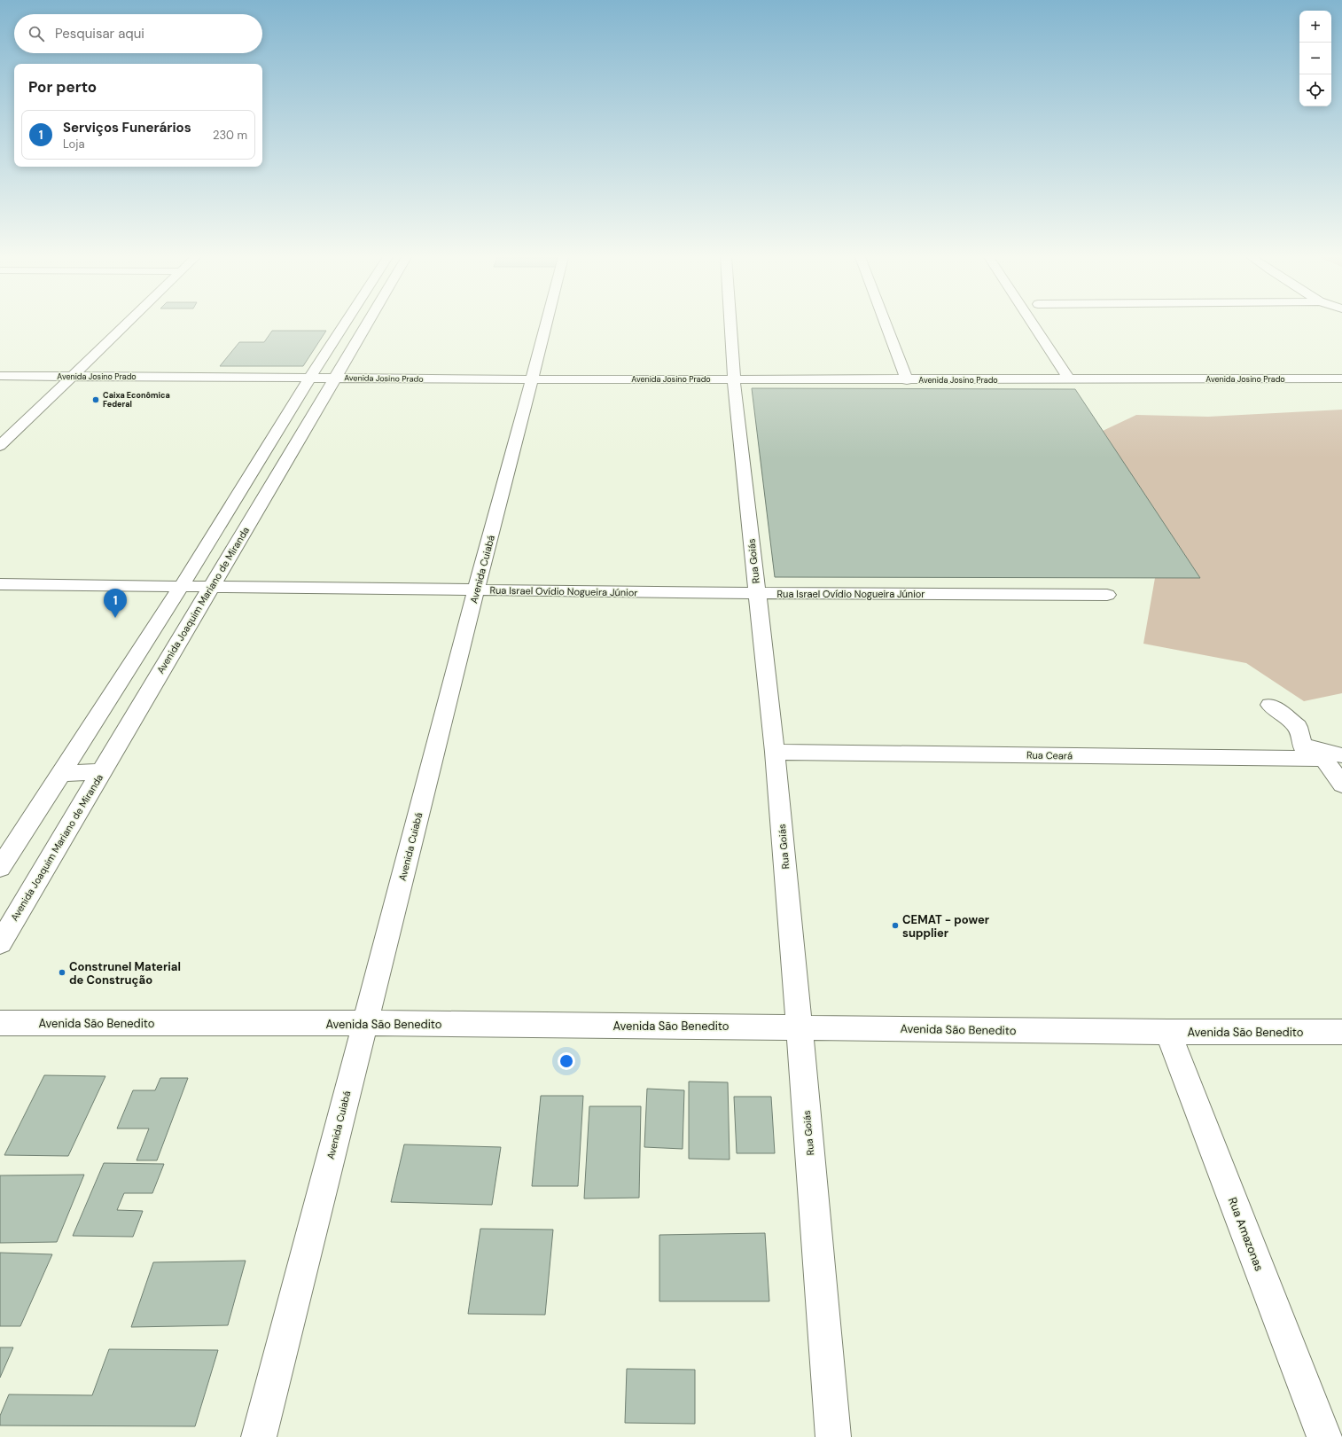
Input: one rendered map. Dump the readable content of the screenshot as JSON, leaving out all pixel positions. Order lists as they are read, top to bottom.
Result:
{
  "streets": {
    "street": [
      "Avenida Josino Prado",
      "Rua Goiás",
      "Avenida Cuiabá",
      "Rua Israel Ovídio Nogueira Júnior",
      "Avenida Joaquim Mariano de Miranda",
      "Rua Ceará",
      "Avenida São Benedito",
      "Rua Amazonas"
    ]
  },
  "crossings": [
    ["Avenida Josino Prado", "Rua Goiás"],
    ["Avenida Josino Prado", "Avenida Cuiabá"],
    ["Avenida Josino Prado", "Avenida Joaquim Mariano de Miranda"],
    ["Rua Goiás", "Rua Israel Ovídio Nogueira Júnior"],
    ["Rua Goiás", "Rua Ceará"],
    ["Rua Goiás", "Avenida São Benedito"],
    ["Avenida Cuiabá", "Rua Israel Ovídio Nogueira Júnior"],
    ["Avenida Cuiabá", "Avenida São Benedito"],
    ["Rua Israel Ovídio Nogueira Júnior", "Avenida Joaquim Mariano de Miranda"],
    ["Avenida São Benedito", "Rua Amazonas"]
  ],
  "places": ["Caixa Econômica Federal", "CEMAT - power supplier", "Construnel Material de Construção"],
  "page": {
    "map_buttons": ["+", "−"],
    "search": "Pesquisar aqui",
    "heading": "Por perto",
    "list": [
      {
        "mark": "1",
        "name": "Serviços Funerários",
        "note": "Loja",
        "value": "230 m"
      }
    ],
    "pins": "1"
  }
}
